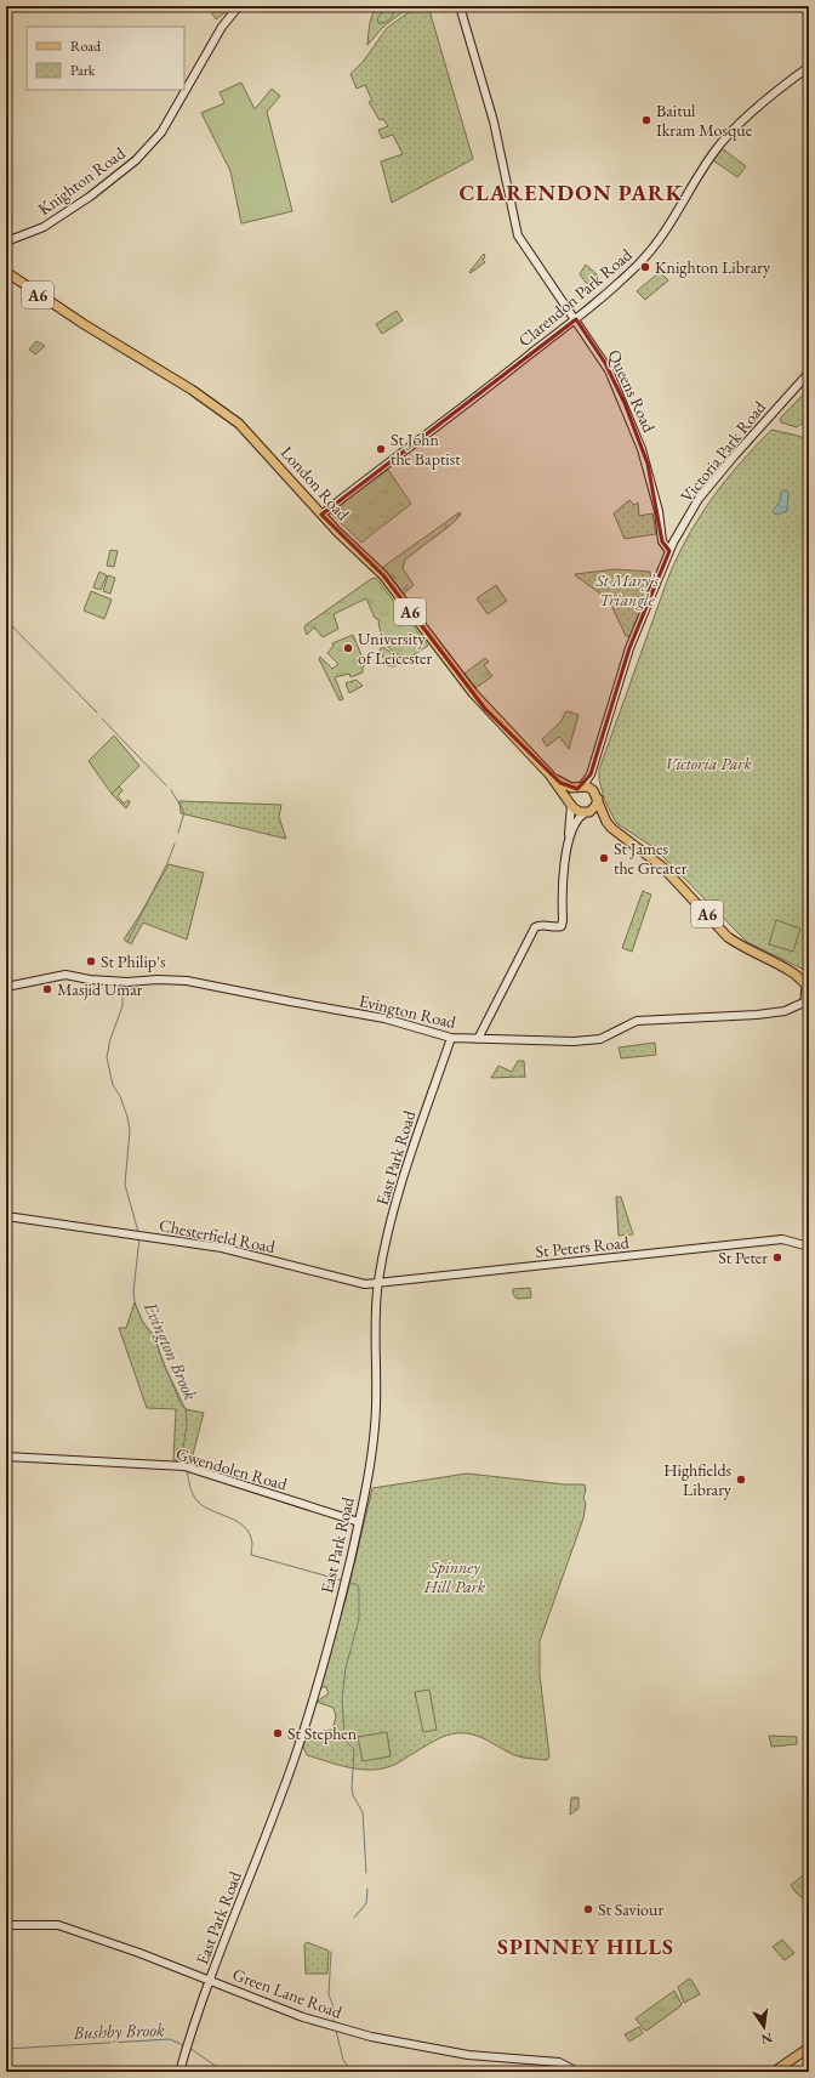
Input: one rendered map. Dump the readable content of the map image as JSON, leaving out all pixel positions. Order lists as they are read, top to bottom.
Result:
{
  "streets": {
    "main road": ["A6", "London Road"],
    "street": [
      "Knighton Road",
      "Clarendon Park Road",
      "Queens Road",
      "Victoria Park Road",
      "Evington Road",
      "East Park Road",
      "Chesterfield Road",
      "St Peters Road",
      "Gwendolen Road",
      "Green Lane Road"
    ]
  },
  "crossings": [
    ["Clarendon Park Road", "Queens Road"],
    ["Clarendon Park Road", "London Road"],
    ["Queens Road", "Victoria Park Road"],
    ["Victoria Park Road", "London Road"],
    ["Evington Road", "East Park Road"],
    ["East Park Road", "Chesterfield Road"],
    ["East Park Road", "St Peters Road"],
    ["East Park Road", "Gwendolen Road"],
    ["East Park Road", "Green Lane Road"],
    ["Chesterfield Road", "St Peters Road"]
  ],
  "districts": ["CLARENDON PARK", "SPINNEY HILLS"],
  "water": ["Evington Brook", "Bushby Brook"],
  "parks": ["St Mary’s Triangle", "Victoria Park", "Spinney Hill Park"],
  "places": [
    "Baitul Ikram Mosque",
    "Knighton Library",
    "St John the Baptist",
    "University of Leicester",
    "St James the Greater",
    "St Philip's",
    "Masjid Umar",
    "St Peter",
    "Highfields Library",
    "St Stephen",
    "St Saviour"
  ],
  "legend": ["Road", "Park"],
  "north": "bottom"
}
